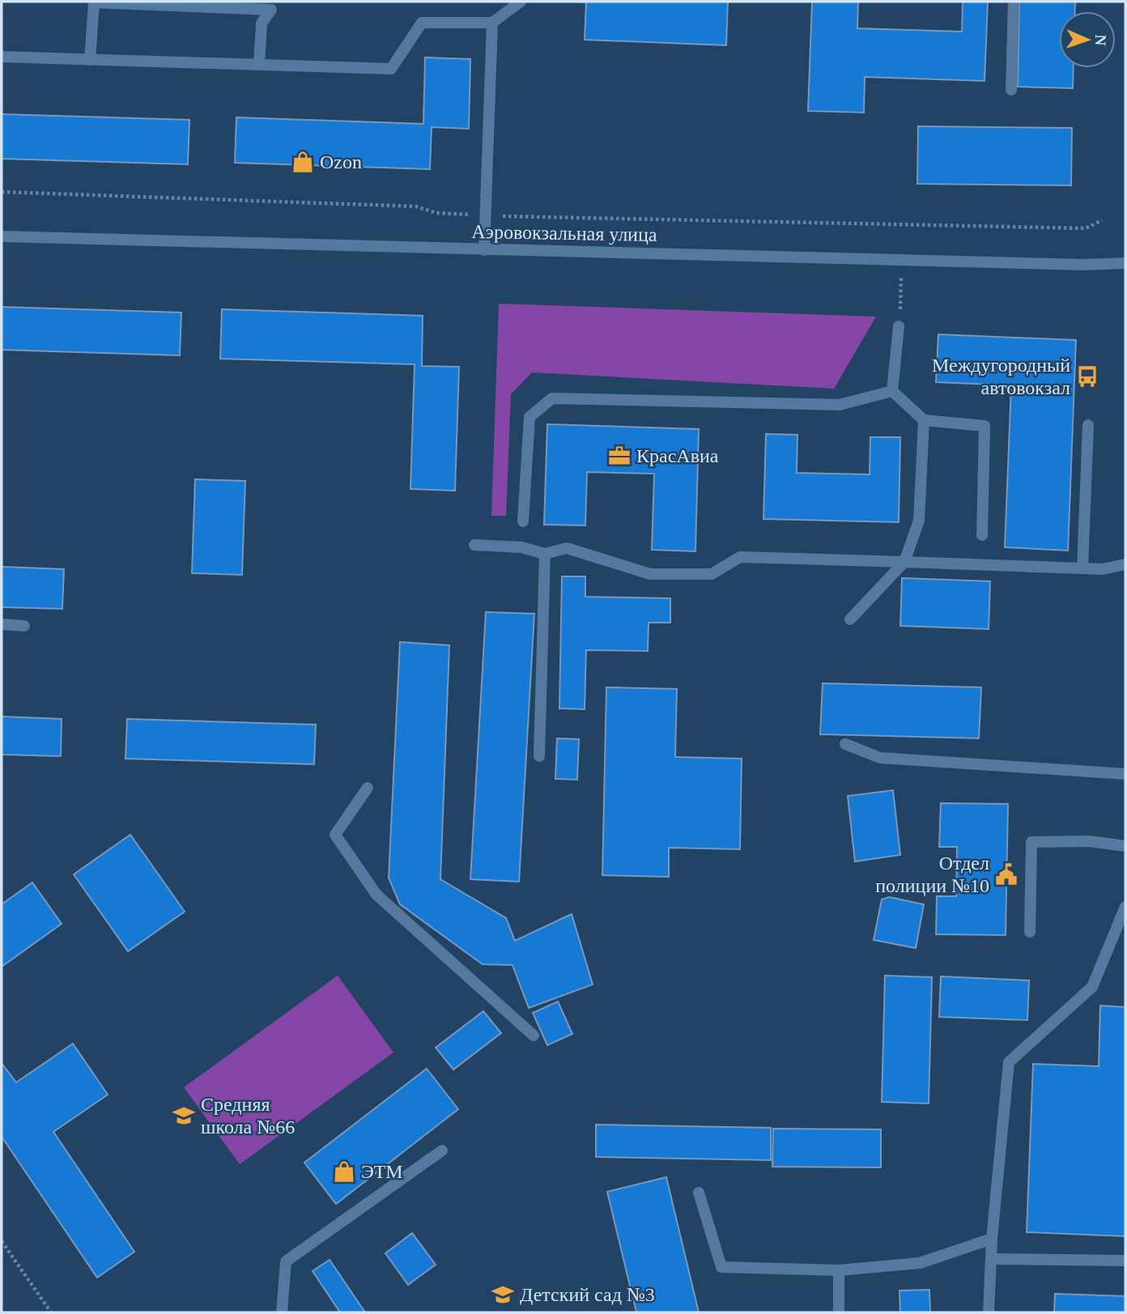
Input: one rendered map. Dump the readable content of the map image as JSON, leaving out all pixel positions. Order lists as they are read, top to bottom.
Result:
{
  "streets": {
    "street": ["Аэровокзальная улица"]
  },
  "places": {
    "shop": ["Ozon", "ЭТМ"],
    "bus stop": ["Междугородный автовокзал"],
    "office": ["КрасАвиа"],
    "public building": ["Отдел полиции №10"],
    "school or university": ["Средняя школа №66", "Детский сад №3"]
  },
  "north": "right"
}
